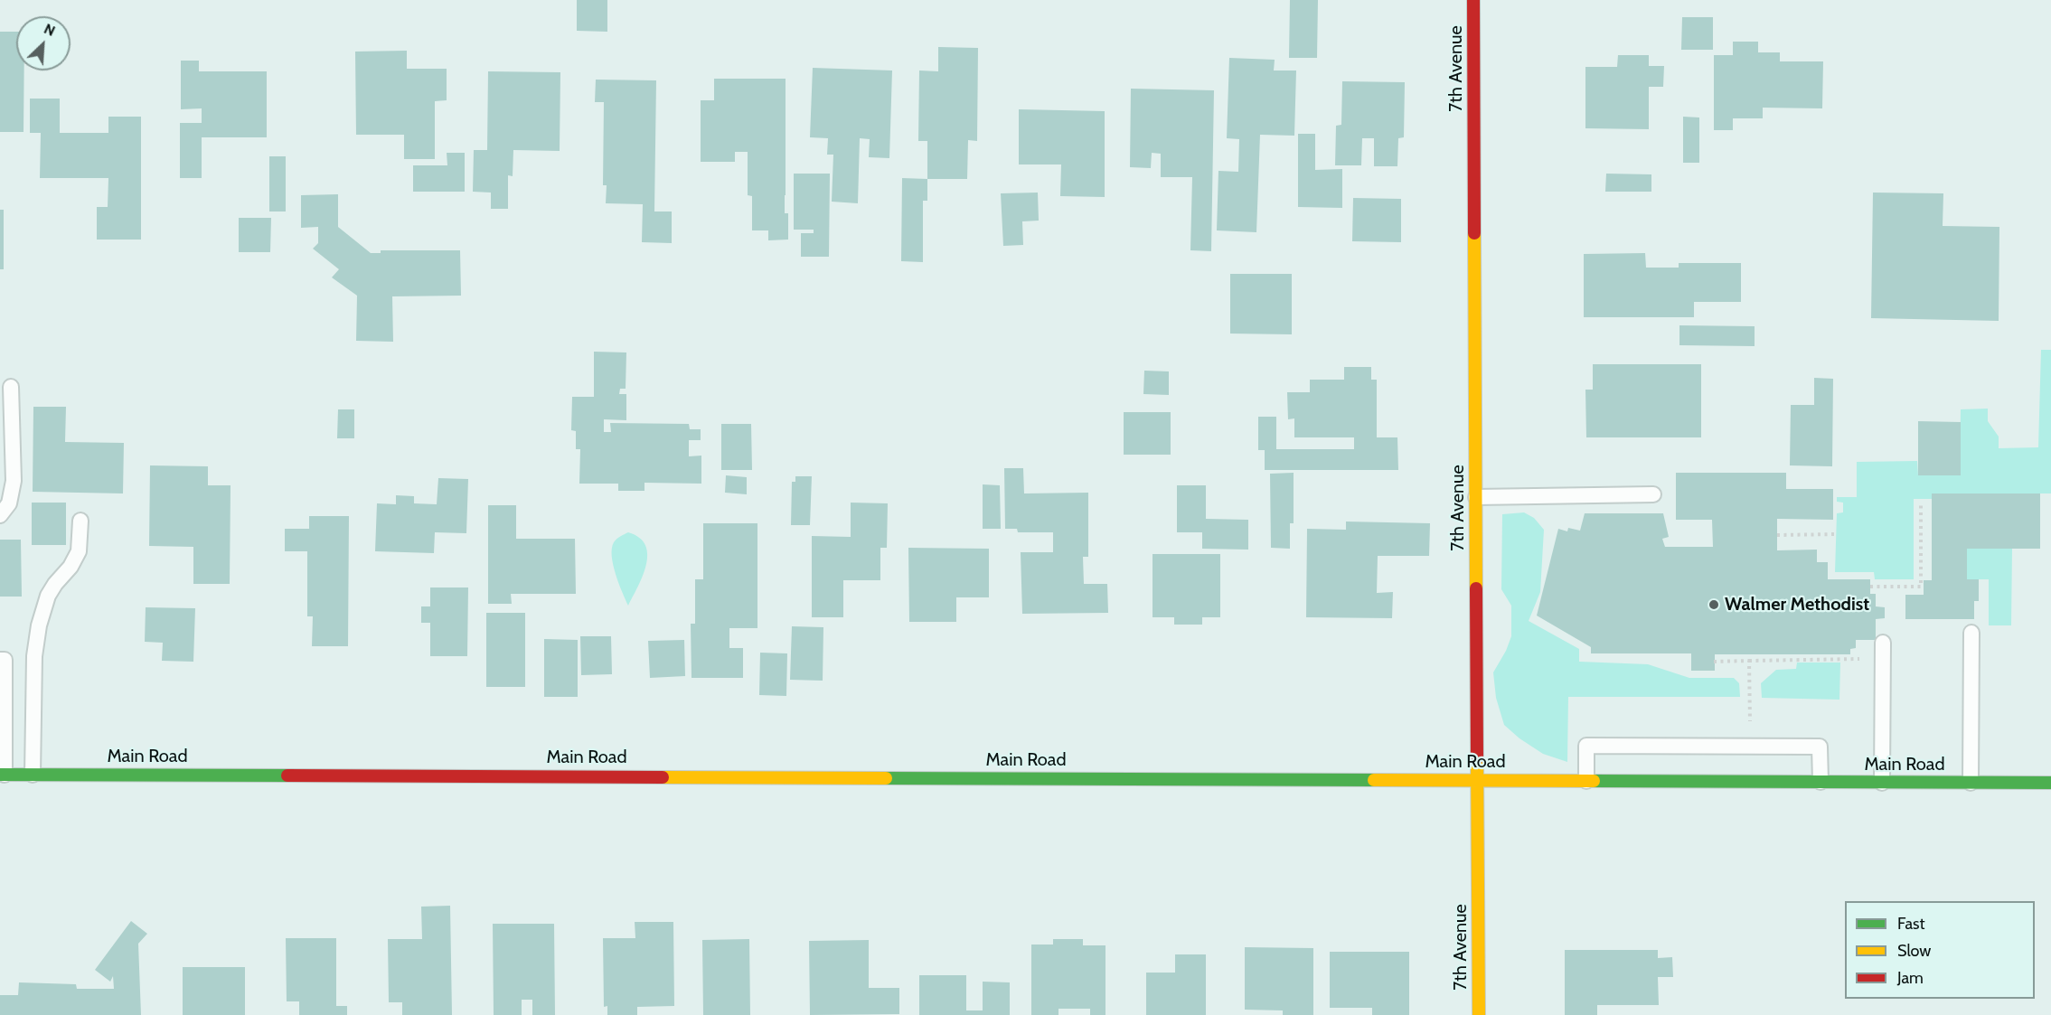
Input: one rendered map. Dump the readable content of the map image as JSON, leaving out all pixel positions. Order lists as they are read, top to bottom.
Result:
{
  "streets": {
    "street": ["7th Avenue", "Main Road"]
  },
  "crossings": [
    ["7th Avenue", "Main Road"]
  ],
  "places": ["Walmer Methodist"],
  "legend": ["Fast", "Slow", "Jam"],
  "north": "top right"
}
